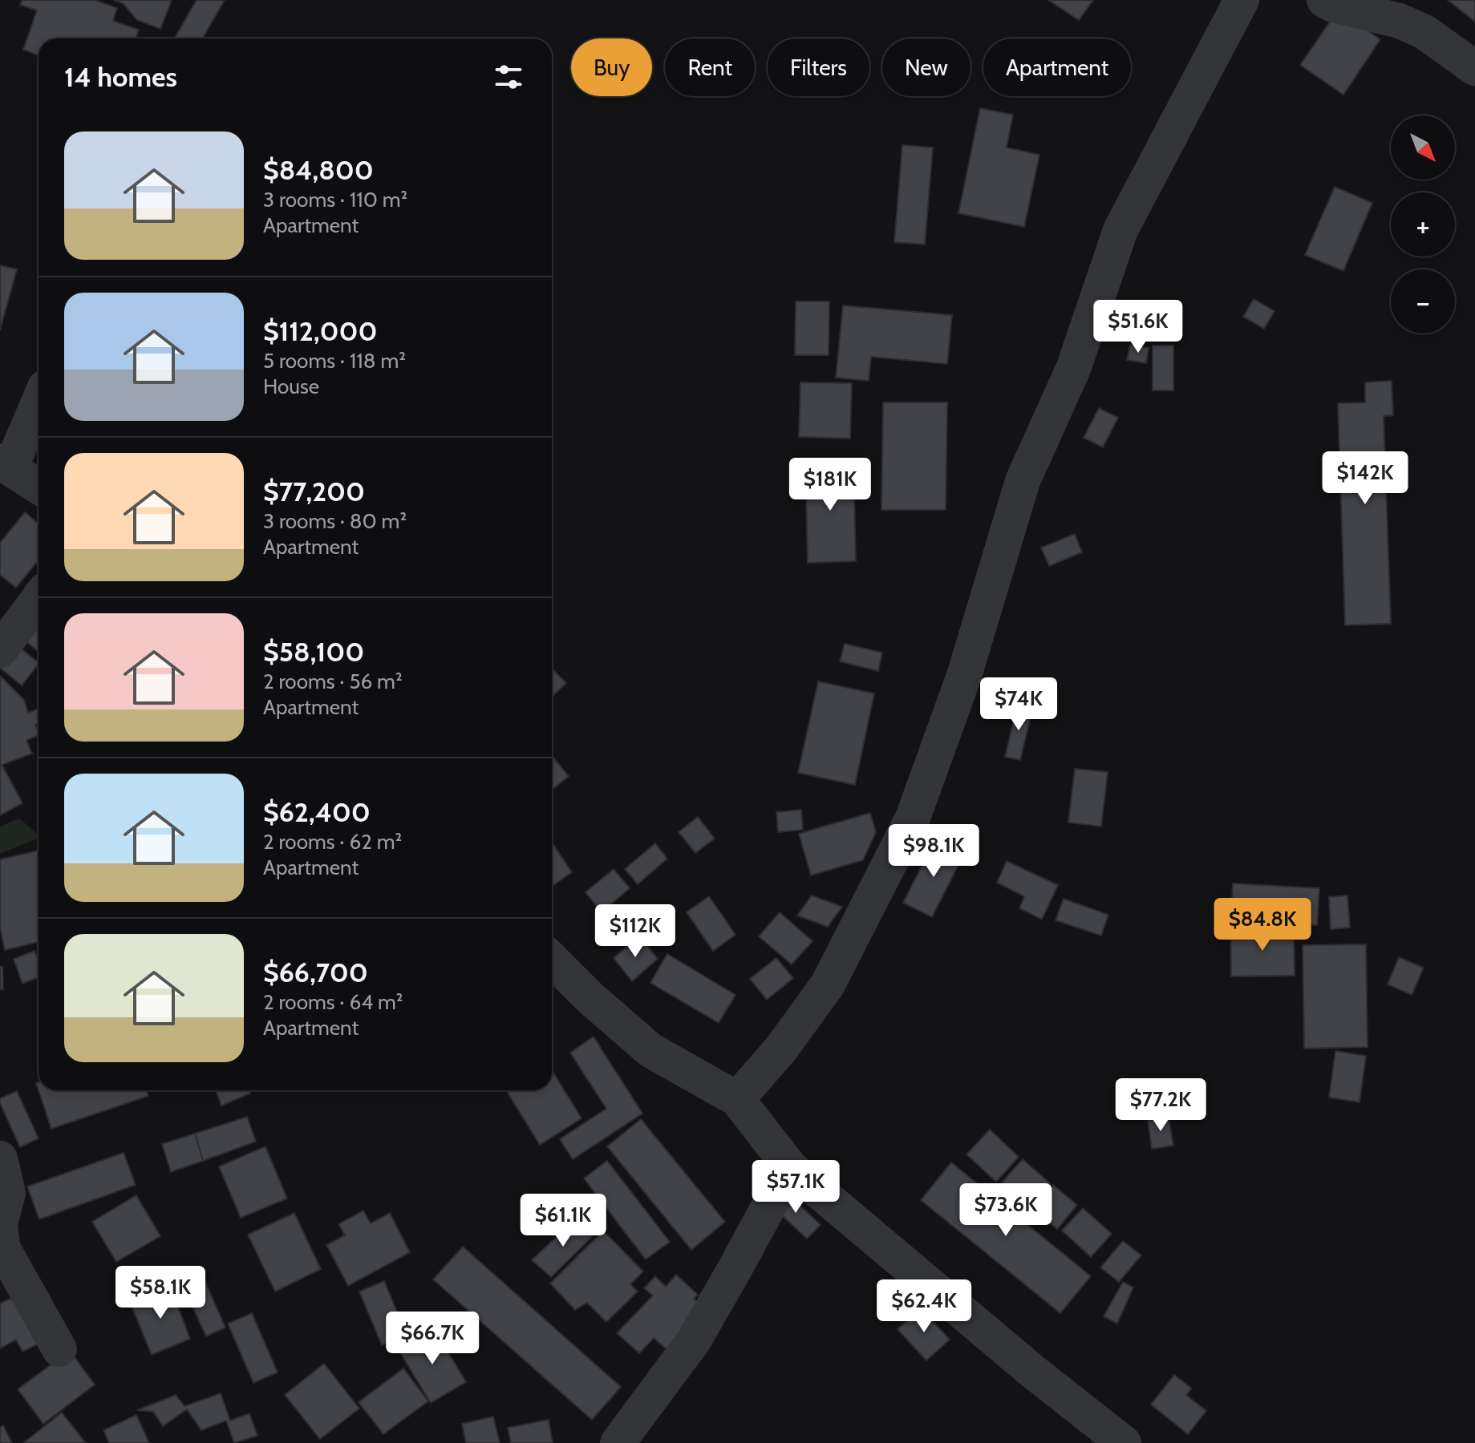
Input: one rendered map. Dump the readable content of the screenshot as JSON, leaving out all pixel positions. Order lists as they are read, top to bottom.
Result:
{
  "north": "bottom right",
  "page": {
    "chip": [
      "Buy",
      "Rent",
      "Filters",
      "New",
      "Apartment"
    ],
    "heading": "14 homes",
    "map_buttons": ["+", "−"],
    "list": [
      {
        "name": "$84,800",
        "note": "3 rooms · 110 m² · Apartment"
      },
      {
        "name": "$112,000",
        "note": "5 rooms · 118 m² · House"
      },
      {
        "name": "$77,200",
        "note": "3 rooms · 80 m² · Apartment"
      },
      {
        "name": "$58,100",
        "note": "2 rooms · 56 m² · Apartment"
      },
      {
        "name": "$62,400",
        "note": "2 rooms · 62 m² · Apartment"
      },
      {
        "name": "$66,700",
        "note": "2 rooms · 64 m² · Apartment"
      }
    ],
    "price": [
      "$51.6K",
      "$142K",
      "$181K",
      "$74K",
      "$98.1K",
      "$84.8K",
      "$112K",
      "$77.2K",
      "$57.1K",
      "$73.6K",
      "$61.1K",
      "$58.1K",
      "$62.4K",
      "$66.7K"
    ]
  }
}
